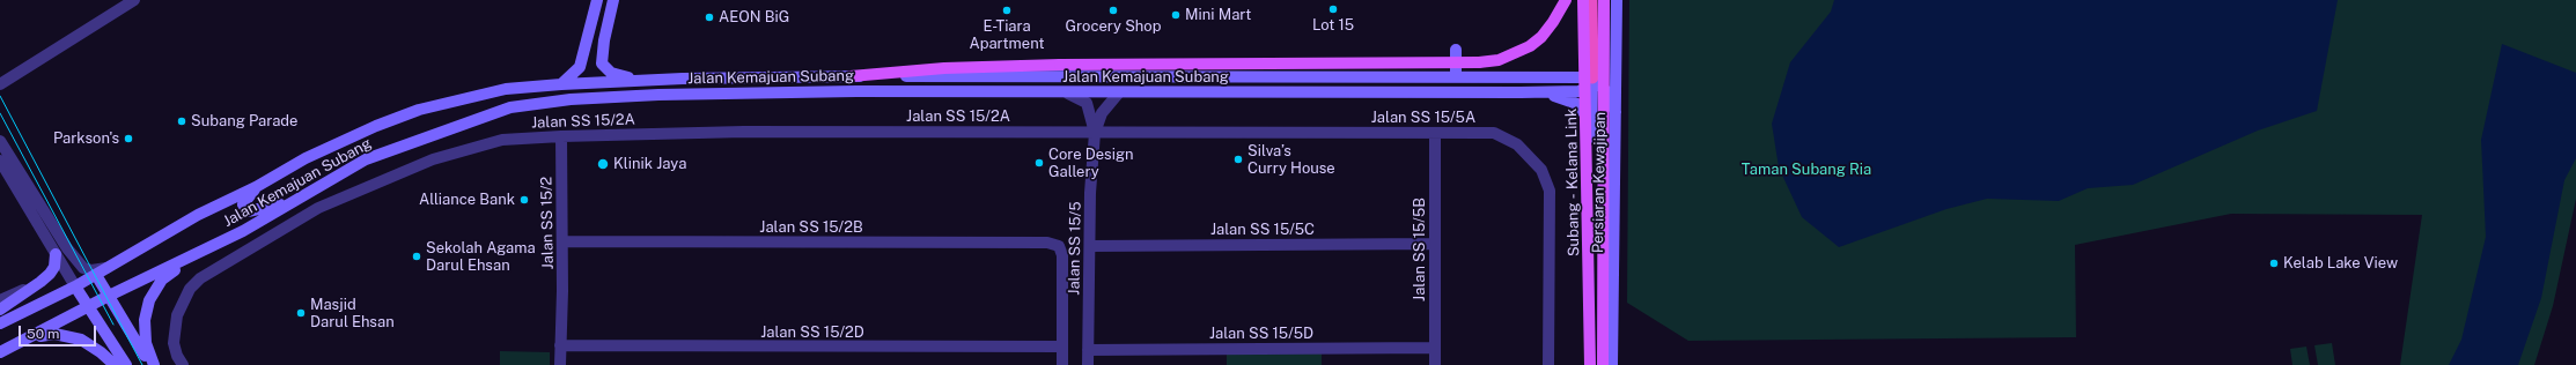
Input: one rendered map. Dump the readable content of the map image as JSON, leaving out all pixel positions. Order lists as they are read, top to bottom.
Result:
{
  "streets": {
    "main road": ["Jalan Kemajuan Subang", "Subang - Kelana Link", "Persiaran Kewajipan"],
    "street": [
      "Jalan SS 15/2A",
      "Jalan SS 15/5A",
      "Jalan SS 15/2",
      "Jalan SS 15/2B",
      "Jalan SS 15/5C",
      "Jalan SS 15/5",
      "Jalan SS 15/5B",
      "Jalan SS 15/2D",
      "Jalan SS 15/5D"
    ]
  },
  "crossings": [
    ["Jalan Kemajuan Subang", "Persiaran Kewajipan"],
    ["Jalan Kemajuan Subang", "Jalan SS 15/5"],
    ["Jalan SS 15/2A", "Jalan SS 15/5A"],
    ["Jalan SS 15/2A", "Jalan SS 15/2"],
    ["Jalan SS 15/2A", "Jalan SS 15/5"],
    ["Jalan SS 15/5A", "Jalan SS 15/5"],
    ["Jalan SS 15/5A", "Jalan SS 15/5B"],
    ["Subang - Kelana Link", "Persiaran Kewajipan"],
    ["Jalan SS 15/2", "Jalan SS 15/2B"],
    ["Jalan SS 15/2", "Jalan SS 15/2D"],
    ["Jalan SS 15/2B", "Jalan SS 15/2D"],
    ["Jalan SS 15/5C", "Jalan SS 15/5"],
    ["Jalan SS 15/5C", "Jalan SS 15/5B"],
    ["Jalan SS 15/5", "Jalan SS 15/5D"],
    ["Jalan SS 15/5B", "Jalan SS 15/5D"]
  ],
  "parks": ["Taman Subang Ria"],
  "places": [
    "Lot 15",
    "E-Tiara Apartment",
    "Grocery Shop",
    "Mini Mart",
    "AEON BiG",
    "Subang Parade",
    "Parkson's",
    "Silva’s Curry House",
    "Core Design Gallery",
    "Klinik Jaya",
    "Alliance Bank",
    "Sekolah Agama Darul Ehsan",
    "Kelab Lake View",
    "Masjid Darul Ehsan"
  ],
  "scale_bar": "50 m"
}
